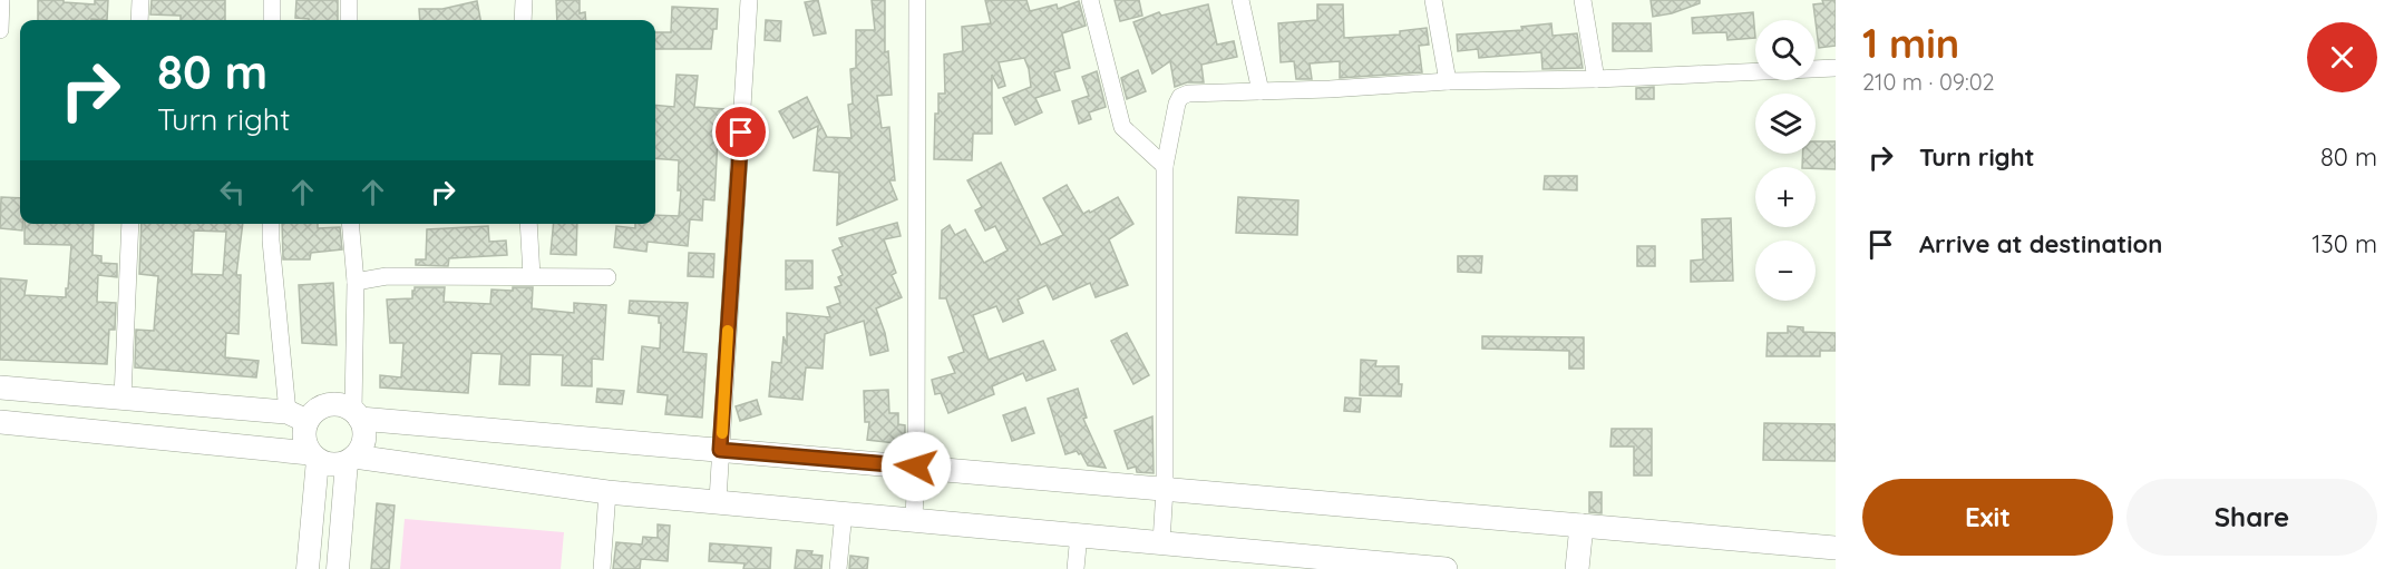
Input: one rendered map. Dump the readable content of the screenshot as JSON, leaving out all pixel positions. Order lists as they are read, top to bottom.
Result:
{
  "page": {
    "heading": ["1 min", "210 m · 09:02"],
    "map_buttons": ["+", "−"],
    "turn": ["80 m", "Turn right"],
    "list": [
      {
        "name": "Turn right",
        "value": "80 m"
      },
      {
        "name": "Arrive at destination",
        "value": "130 m"
      }
    ],
    "buttons": ["Exit", "Share"]
  }
}
